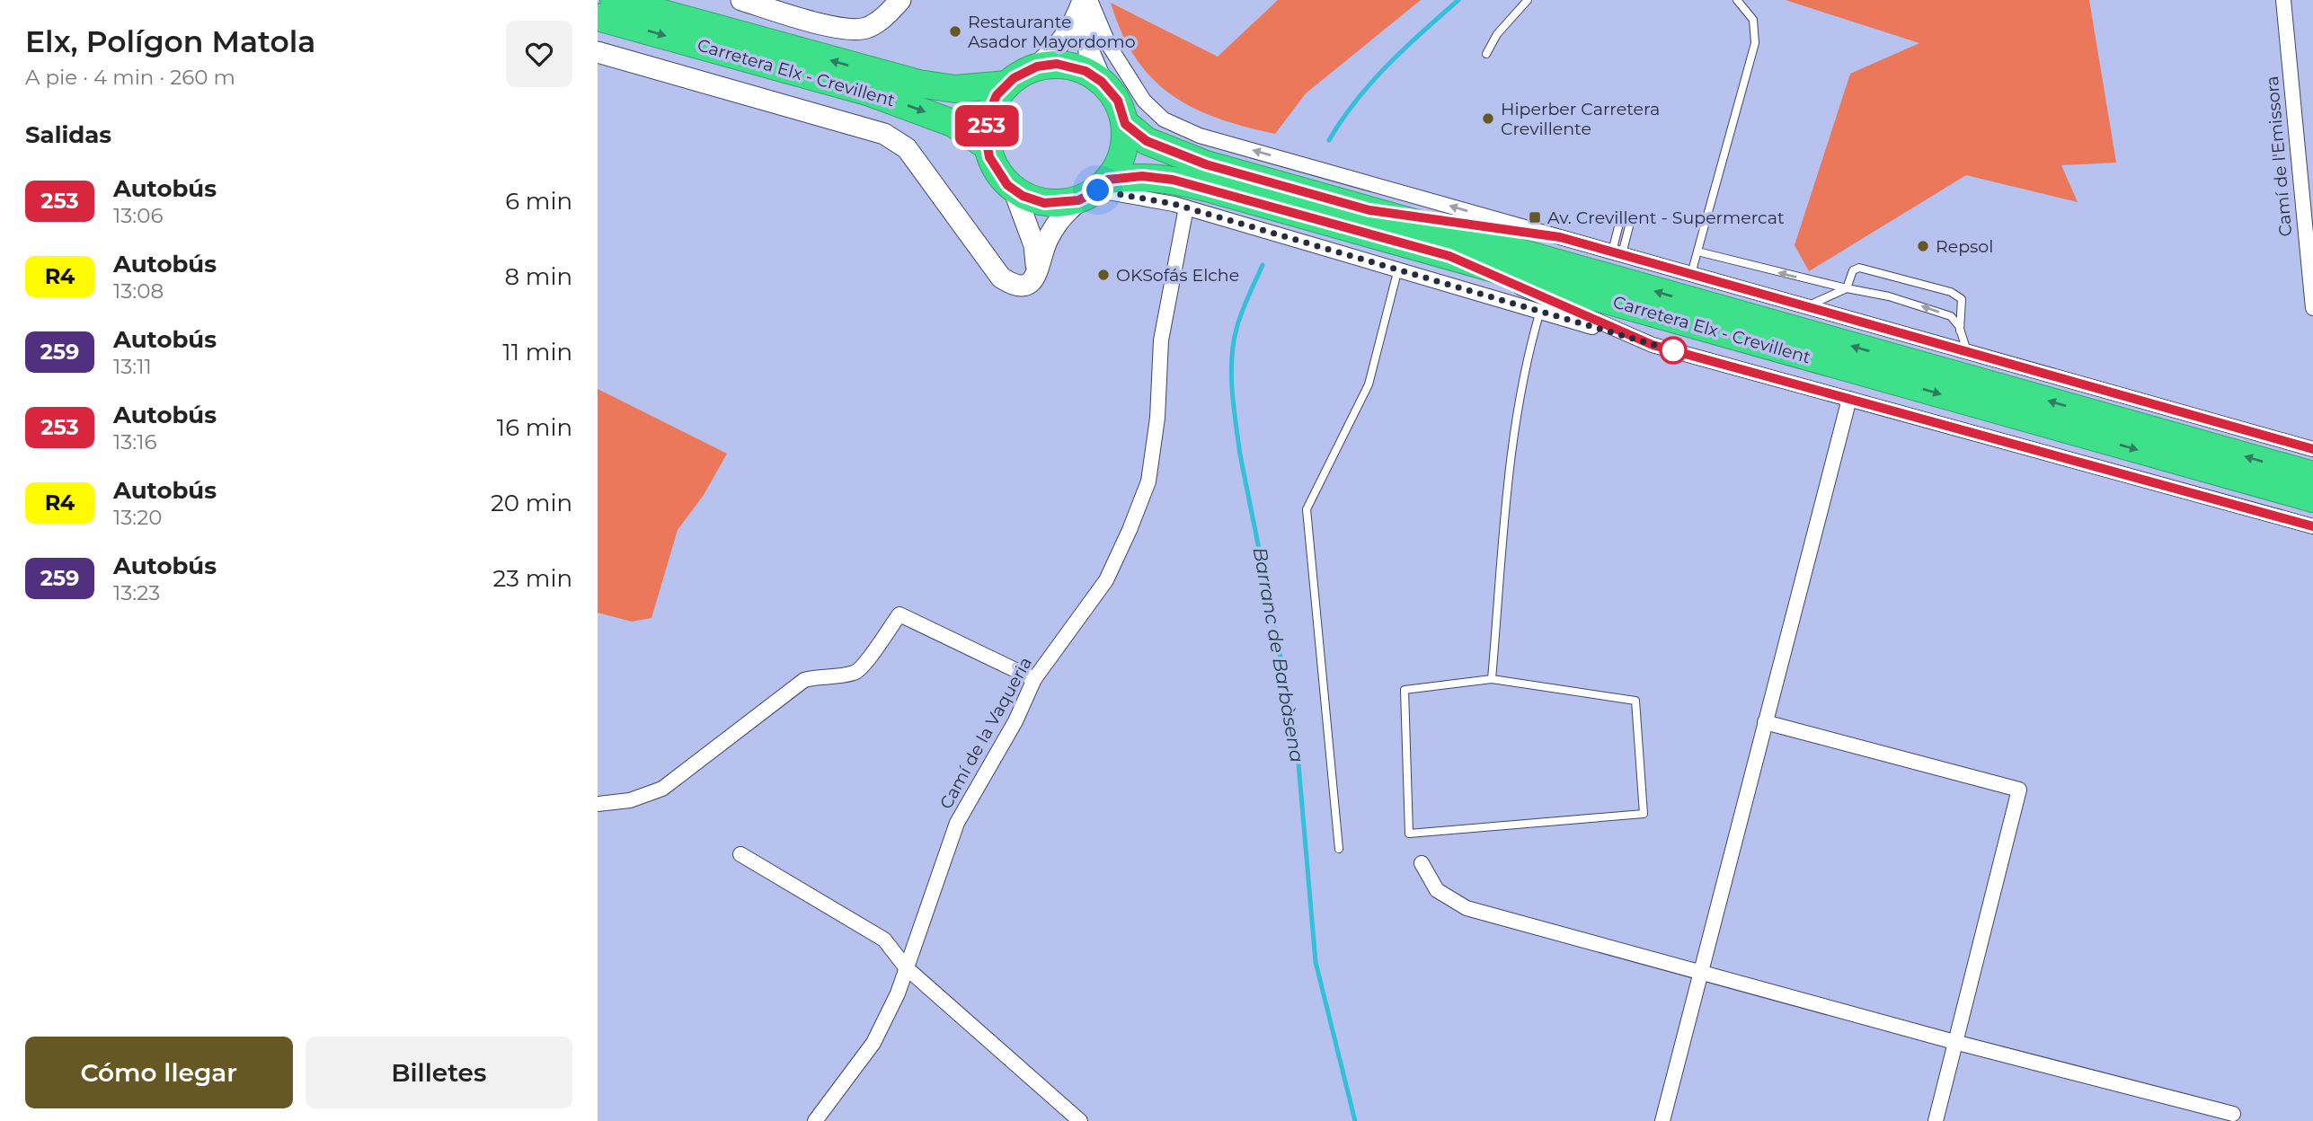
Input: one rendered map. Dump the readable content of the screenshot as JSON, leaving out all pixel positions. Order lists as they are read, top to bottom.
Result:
{
  "streets": {
    "highway": ["Carretera Elx - Crevillent"],
    "street": ["Camí de l'Emissora", "Camí de la Vaqueria"]
  },
  "water": ["Barranc de Barbàsena"],
  "places": {
    "other": [
      "Restaurante Asador Mayordomo",
      "Hiperber Carretera Crevillente",
      "Repsol",
      "OKSofás Elche"
    ],
    "transit": ["Av. Crevillent - Supermercat"]
  },
  "lines": ["bus line 253"],
  "page": {
    "heading": [
      ["Elx, Polígon Matola", "A pie · 4 min · 260 m"],
      "Salidas"
    ],
    "on_map": "253",
    "list": [
      {
        "mark": "253",
        "name": "Autobús",
        "note": "13:06",
        "value": "6 min"
      },
      {
        "mark": "R4",
        "name": "Autobús",
        "note": "13:08",
        "value": "8 min"
      },
      {
        "mark": "259",
        "name": "Autobús",
        "note": "13:11",
        "value": "11 min"
      },
      {
        "mark": "253",
        "name": "Autobús",
        "note": "13:16",
        "value": "16 min"
      },
      {
        "mark": "R4",
        "name": "Autobús",
        "note": "13:20",
        "value": "20 min"
      },
      {
        "mark": "259",
        "name": "Autobús",
        "note": "13:23",
        "value": "23 min"
      }
    ],
    "buttons": ["Cómo llegar", "Billetes"]
  }
}
